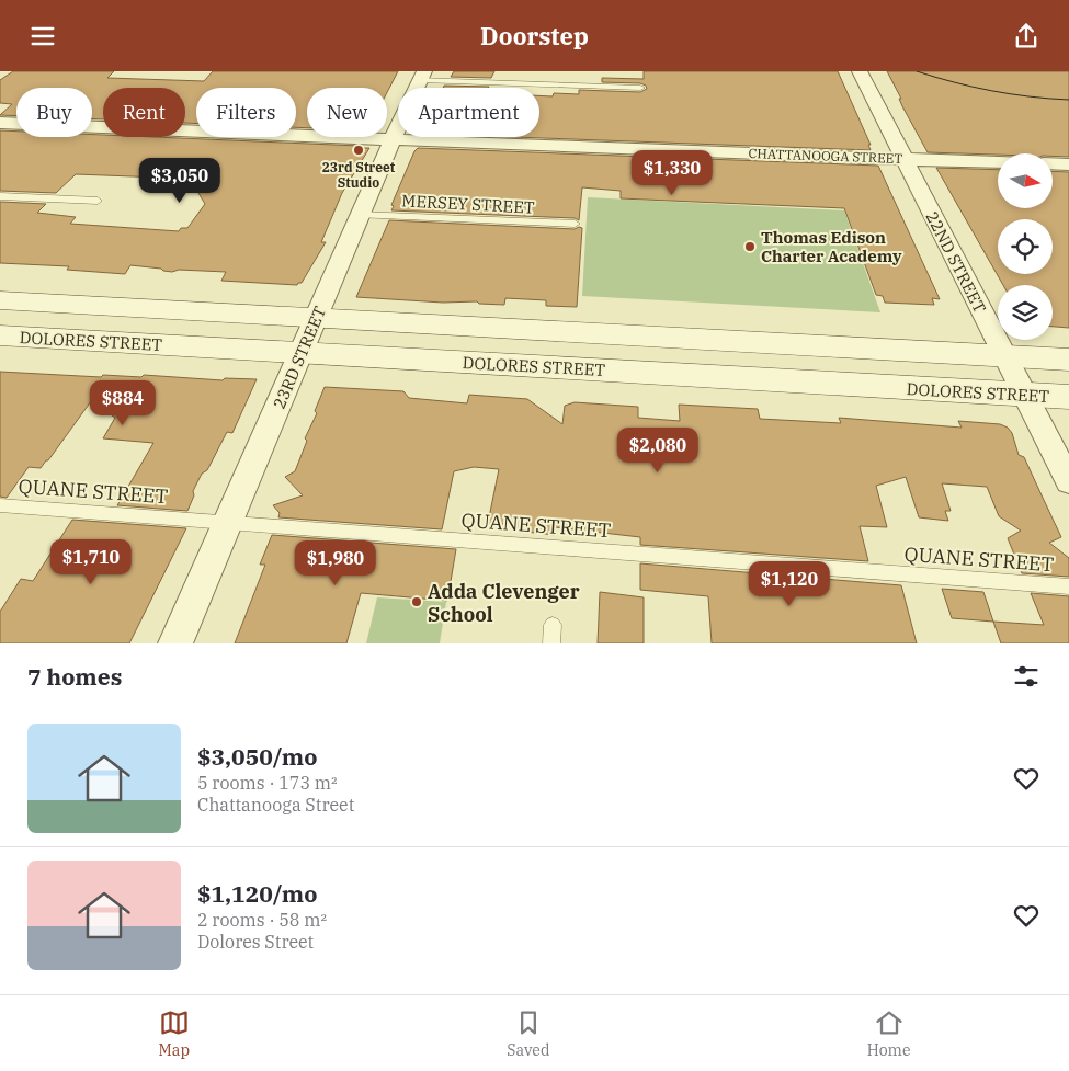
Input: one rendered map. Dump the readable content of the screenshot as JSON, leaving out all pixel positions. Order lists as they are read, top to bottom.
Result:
{
  "streets": {
    "main road": ["DOLORES STREET"],
    "street": ["CHATTANOOGA STREET", "22ND STREET", "23RD STREET"],
    "lane": ["MERSEY STREET", "QUANE STREET"]
  },
  "crossings": [
    ["CHATTANOOGA STREET", "22ND STREET"],
    ["CHATTANOOGA STREET", "23RD STREET"],
    ["MERSEY STREET", "23RD STREET"],
    ["22ND STREET", "DOLORES STREET"],
    ["DOLORES STREET", "23RD STREET"],
    ["23RD STREET", "QUANE STREET"]
  ],
  "places": ["23rd Street Studio", "Thomas Edison Charter Academy", "Adda Clevenger School"],
  "north": "right",
  "page": {
    "header": "Doorstep",
    "chip": [
      "Buy",
      "Rent",
      "Filters",
      "New",
      "Apartment"
    ],
    "price": [
      "$1,330",
      "$3,050",
      "$884",
      "$2,080",
      "$1,710",
      "$1,980",
      "$1,120"
    ],
    "heading": "7 homes",
    "list": [
      {
        "name": "$3,050/mo",
        "note": "5 rooms · 173 m² · Chattanooga Street"
      },
      {
        "name": "$1,120/mo",
        "note": "2 rooms · 58 m² · Dolores Street"
      }
    ],
    "tabs": ["Map", "Saved", "Home"]
  }
}
